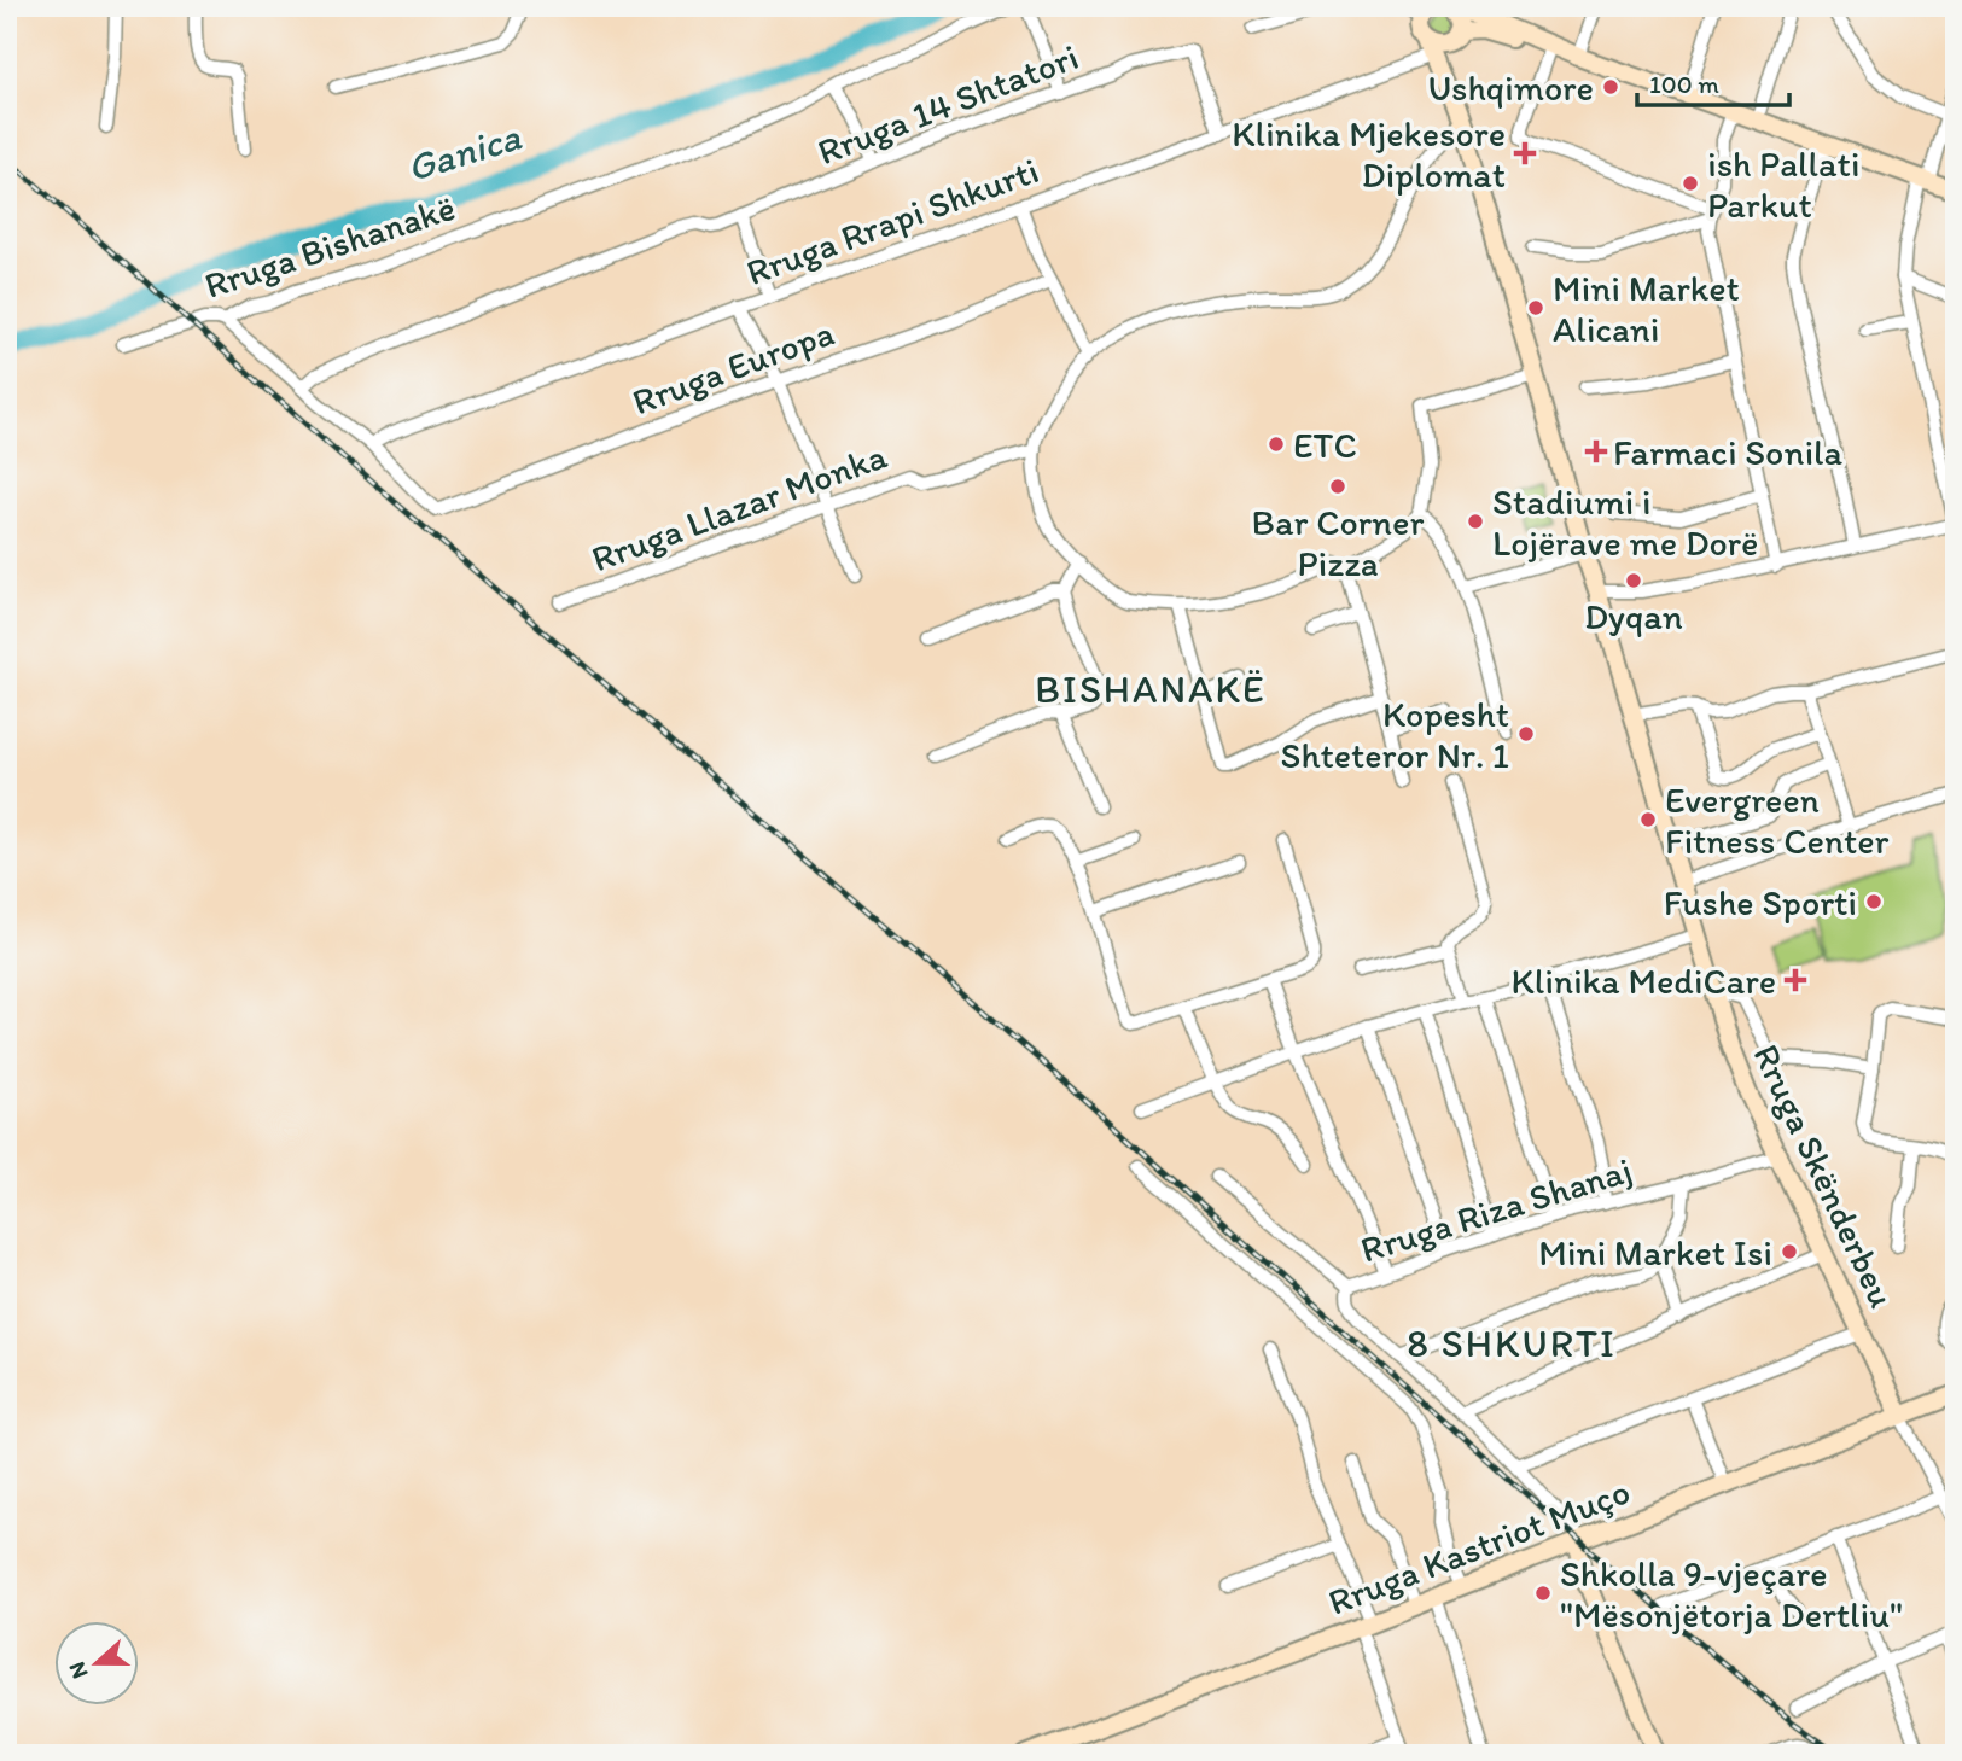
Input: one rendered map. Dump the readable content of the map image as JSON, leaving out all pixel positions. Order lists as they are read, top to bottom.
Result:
{
  "streets": {
    "street": [
      "Rruga 14 Shtatori",
      "Rruga Rrapi Shkurti",
      "Rruga Bishanakë",
      "Rruga Europa",
      "Rruga Llazar Monka",
      "Rruga Skënderbeu",
      "Rruga Riza Shanaj",
      "Rruga Kastriot Muço"
    ]
  },
  "crossings": [
    ["Rruga 14 Shtatori", "Rruga Rrapi Shkurti"],
    ["Rruga Rrapi Shkurti", "Rruga Europa"],
    ["Rruga Rrapi Shkurti", "Rruga Skënderbeu"],
    ["Rruga Skënderbeu", "Rruga Riza Shanaj"],
    ["Rruga Skënderbeu", "Rruga Kastriot Muço"]
  ],
  "districts": ["BISHANAKË", "8 SHKURTI"],
  "water": ["Ganica"],
  "places": {
    "other": [
      "Ushqimore",
      "ish Pallati Parkut",
      "Mini Market Alicani",
      "ETC",
      "Bar Corner Pizza",
      "Stadiumi i Lojërave me Dorë",
      "Dyqan",
      "Kopesht Shteteror Nr. 1",
      "Evergreen Fitness Center",
      "Fushe Sporti",
      "Mini Market Isi",
      "Shkolla 9-vjeçare \"Mësonjëtorja Dertliu\""
    ],
    "health": ["Klinika Mjekesore Diplomat", "Farmaci Sonila", "Klinika MediCare"]
  },
  "scale_bar": "100 m",
  "north": "left"
}
